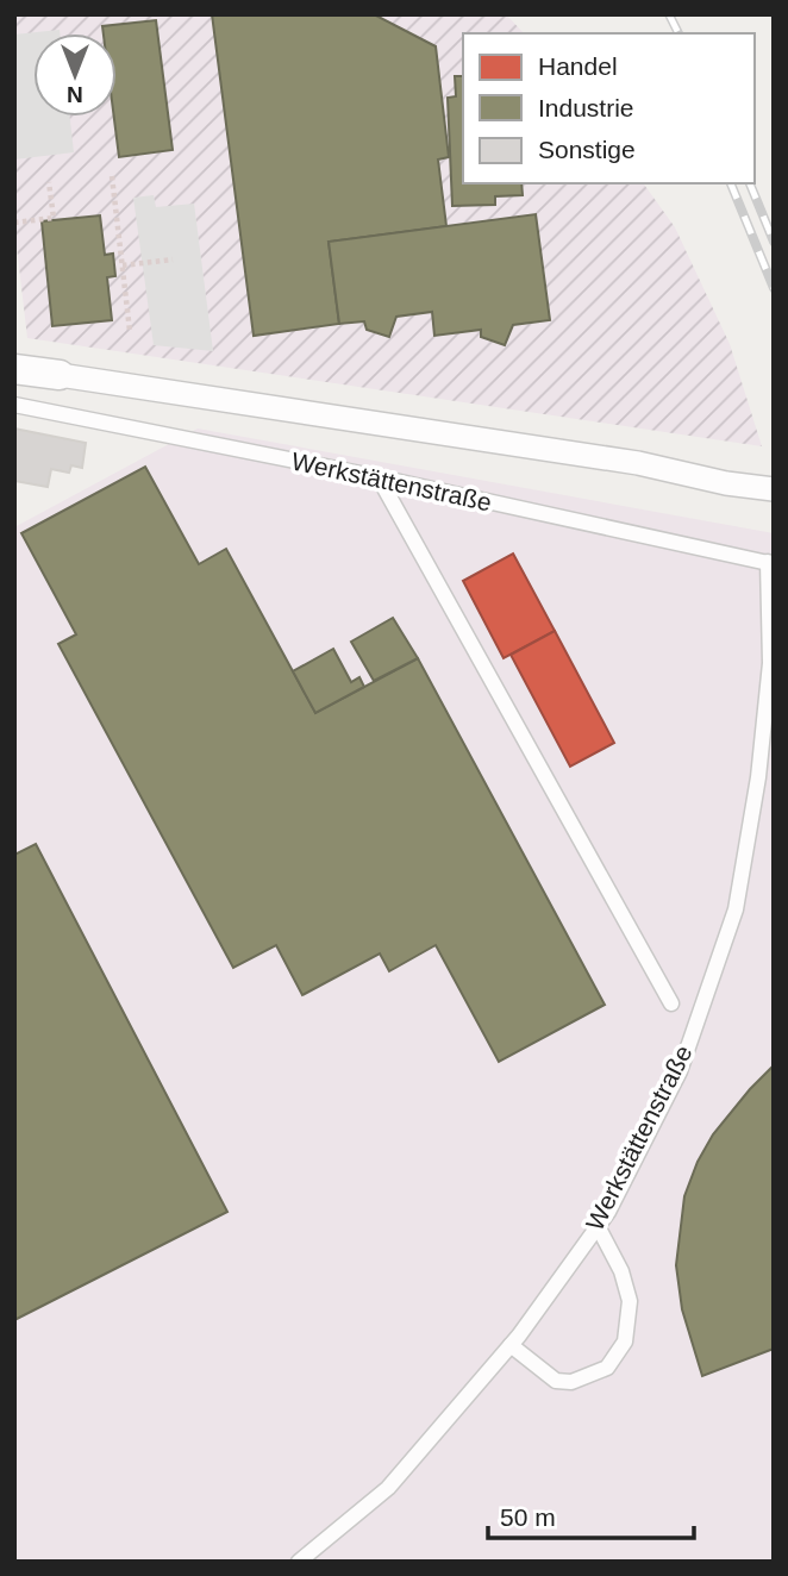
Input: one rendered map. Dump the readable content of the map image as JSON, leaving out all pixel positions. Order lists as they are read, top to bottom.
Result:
{
  "streets": {
    "lane": ["Werkstättenstraße"]
  },
  "legend": ["Handel", "Industrie", "Sonstige"],
  "scale_bar": "50 m",
  "north": "bottom"
}
